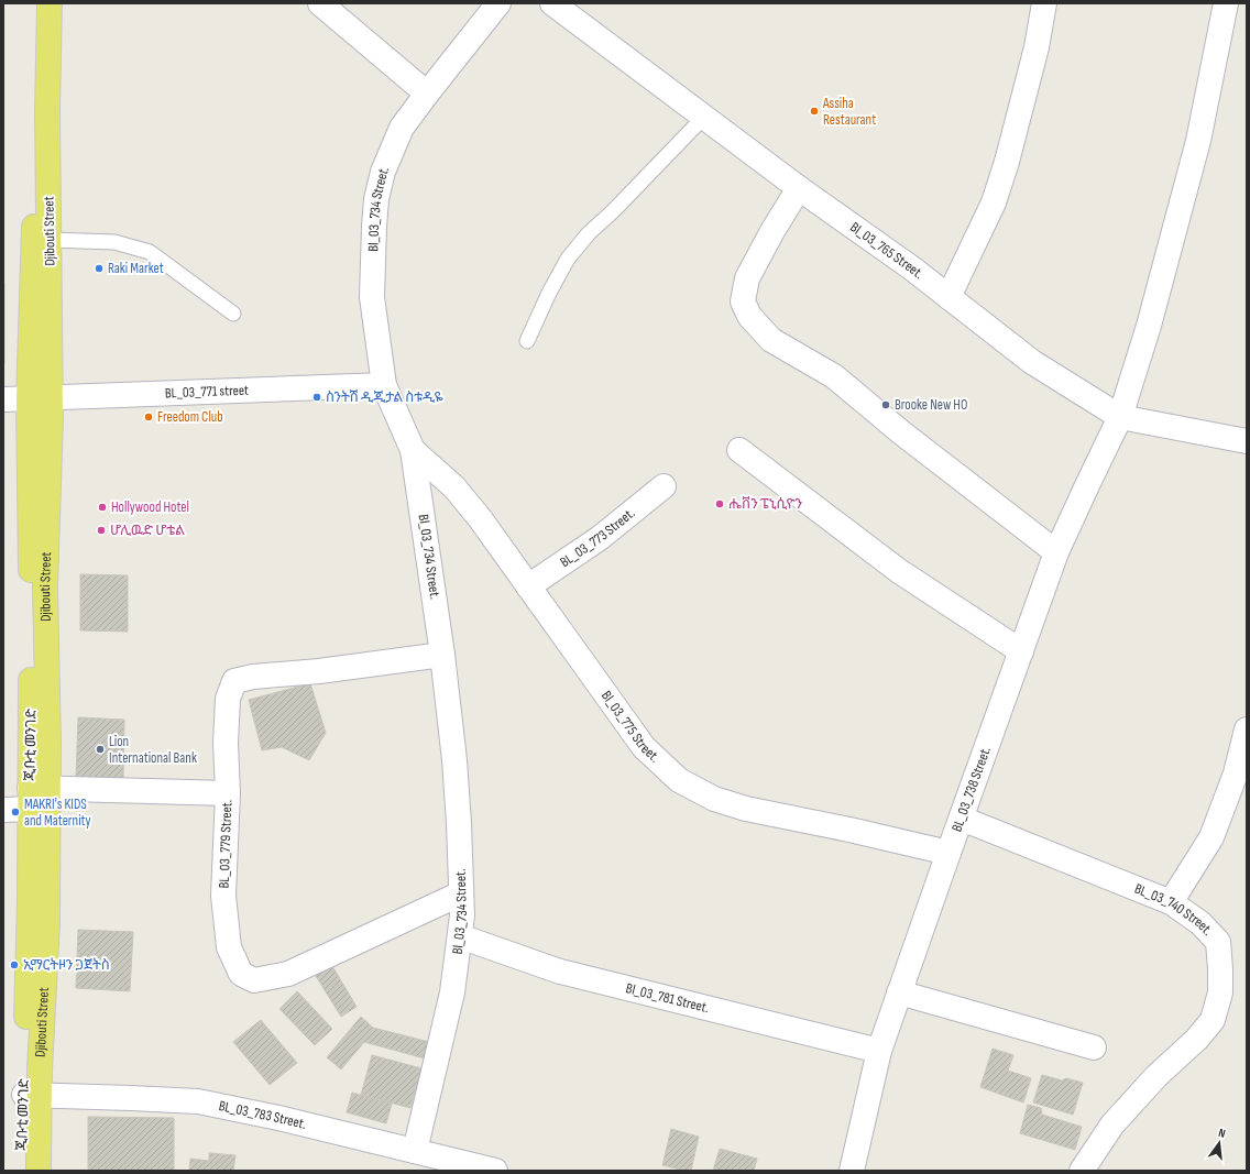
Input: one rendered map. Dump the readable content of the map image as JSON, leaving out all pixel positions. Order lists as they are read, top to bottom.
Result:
{
  "streets": {
    "main road": ["Djibouti Street", "ጂቡቲ መንገድ"],
    "street": [
      "Bl_03_734 Street.",
      "Bl_03_765 Street.",
      "BL_03_771 street",
      "BL_03_773 Street.",
      "Bl_03_775 Street.",
      "BL_03_738 Street.",
      "BL_03_779 Street.",
      "BL_03_740 Street.",
      "Bl_03_781 Street.",
      "BL_03_783 Street."
    ]
  },
  "crossings": [
    ["Bl_03_734 Street.", "BL_03_771 street"],
    ["Bl_03_734 Street.", "Bl_03_775 Street."],
    ["Bl_03_734 Street.", "BL_03_779 Street."],
    ["Bl_03_734 Street.", "Bl_03_781 Street."],
    ["Bl_03_734 Street.", "BL_03_783 Street."],
    ["Djibouti Street", "BL_03_771 street"],
    ["Djibouti Street", "ጂቡቲ መንገድ"],
    ["Djibouti Street", "BL_03_783 Street."],
    ["Bl_03_765 Street.", "BL_03_738 Street."],
    ["BL_03_771 street", "ጂቡቲ መንገድ"],
    ["BL_03_773 Street.", "Bl_03_775 Street."],
    ["Bl_03_775 Street.", "BL_03_738 Street."],
    ["ጂቡቲ መንገድ", "BL_03_783 Street."],
    ["BL_03_738 Street.", "BL_03_740 Street."],
    ["BL_03_738 Street.", "Bl_03_781 Street."]
  ],
  "places": [
    "Assiha Restaurant",
    "Raki Market",
    "ስንትሽ ዲጂታል ስቱዲዬ",
    "Brooke New HO",
    "Freedom Club",
    "ሔቨን ፔኒሲዮን",
    "Hollywood Hotel",
    "ሆሊዉድ ሆቴል",
    "Lion International Bank",
    "MAKRI's KIDS and Maternity",
    "ኢማርትዞን ጋጀትስ"
  ],
  "north": "top"
}
